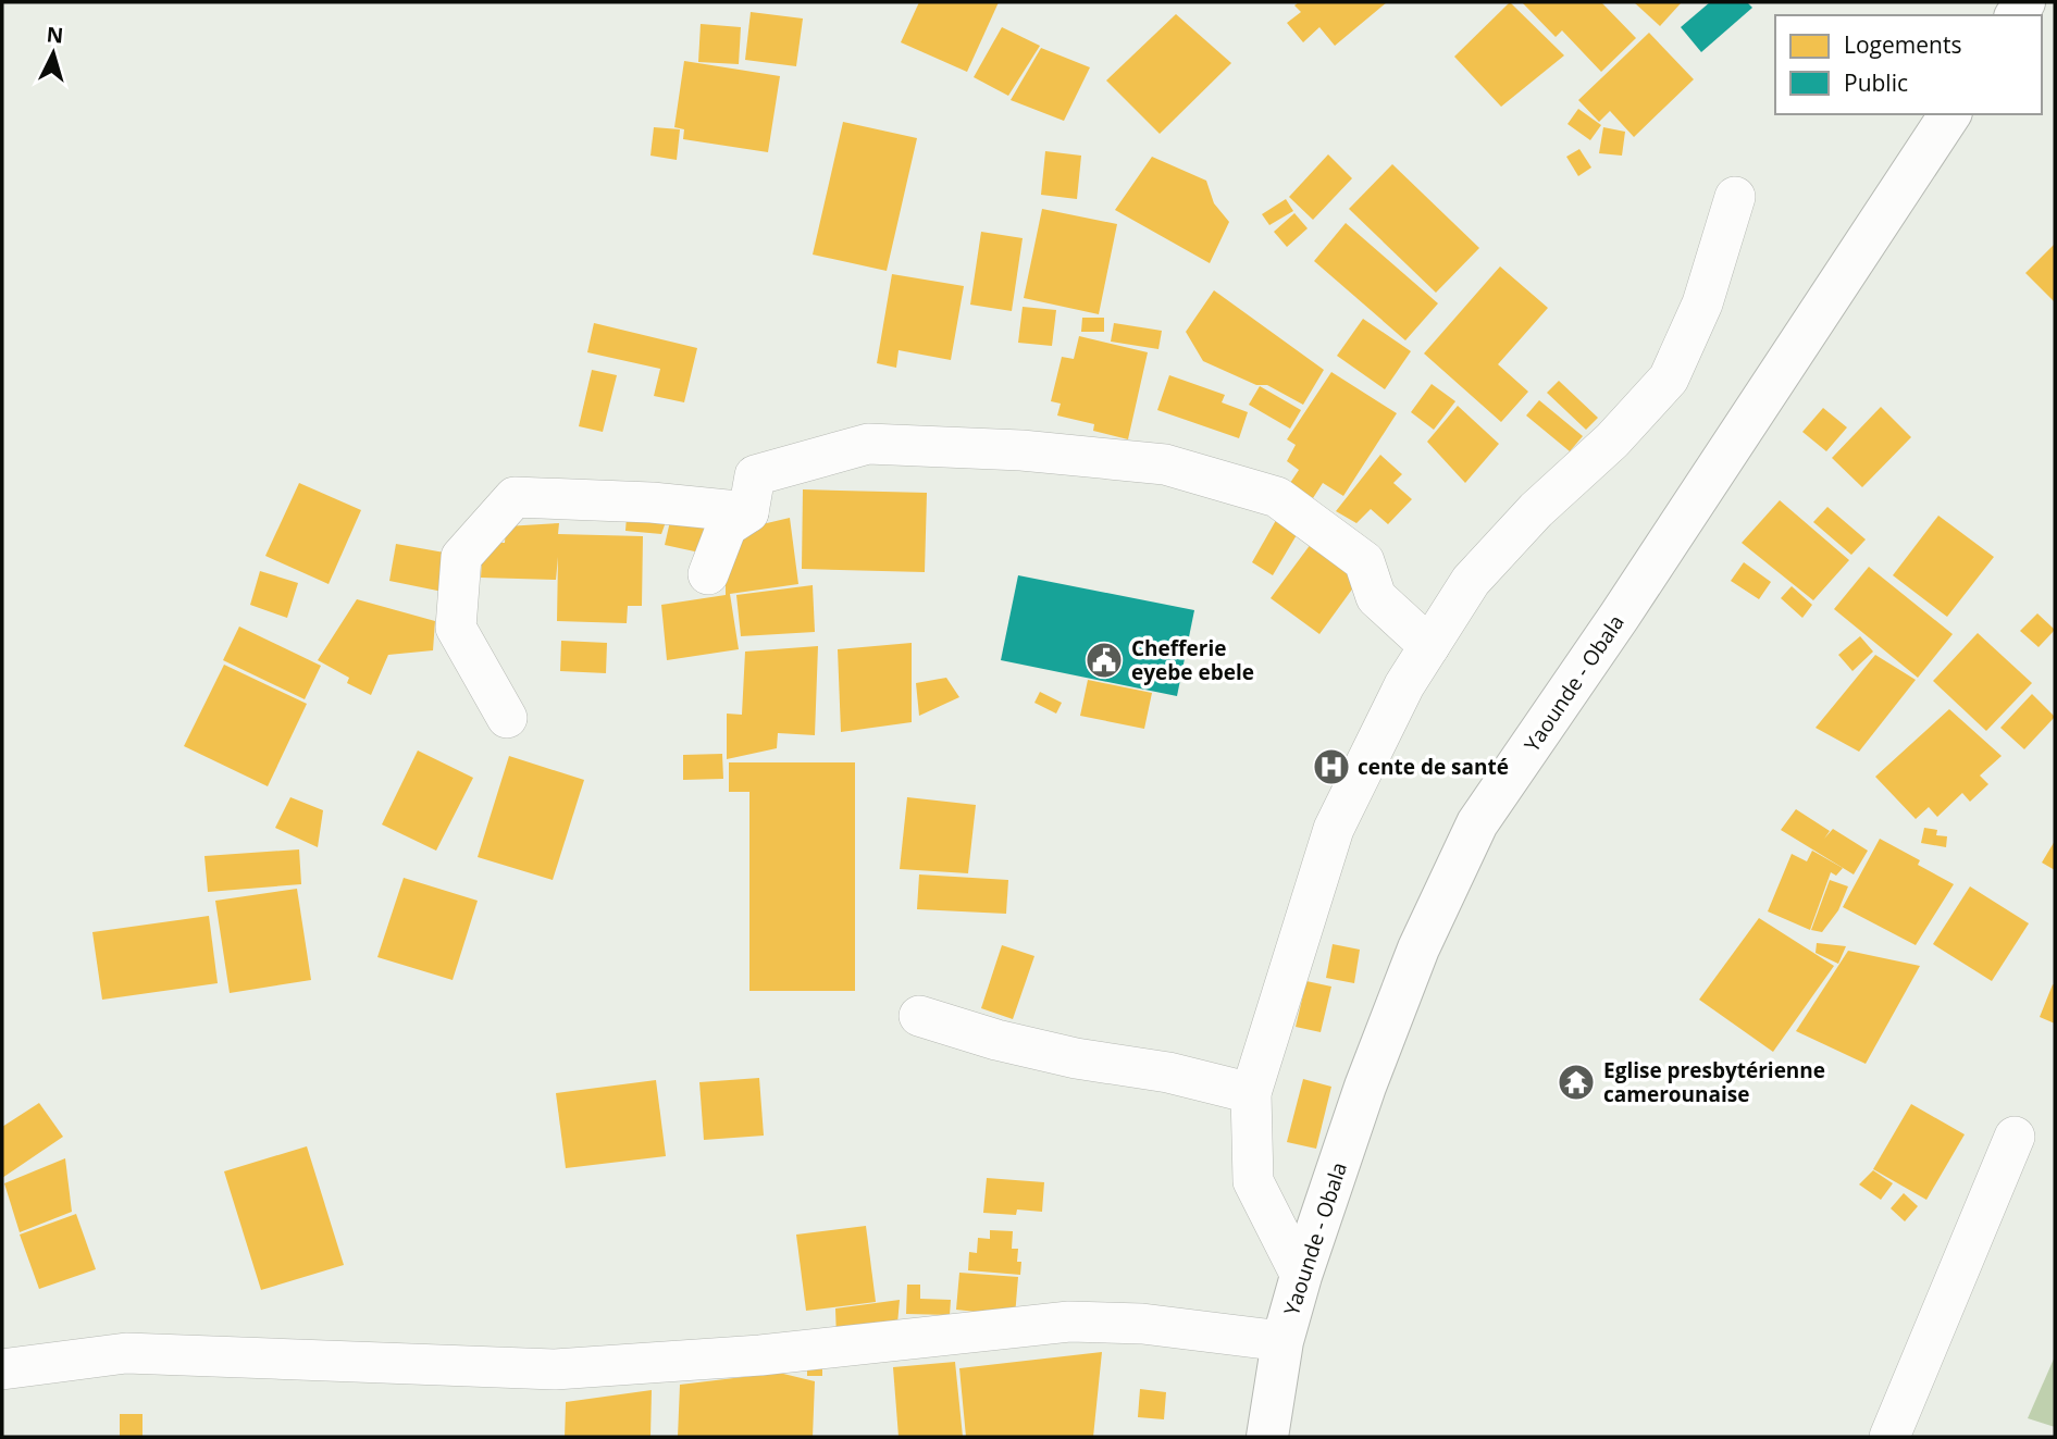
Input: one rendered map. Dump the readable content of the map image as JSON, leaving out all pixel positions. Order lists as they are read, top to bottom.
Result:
{
  "streets": {
    "highway": ["Yaounde - Obala"]
  },
  "places": {
    "public building": ["Chefferie eyebe ebele"],
    "hospital": ["cente de santé"],
    "temple": ["Eglise presbytérienne camerounaise"]
  },
  "legend": ["Logements", "Public"],
  "north": "top"
}
